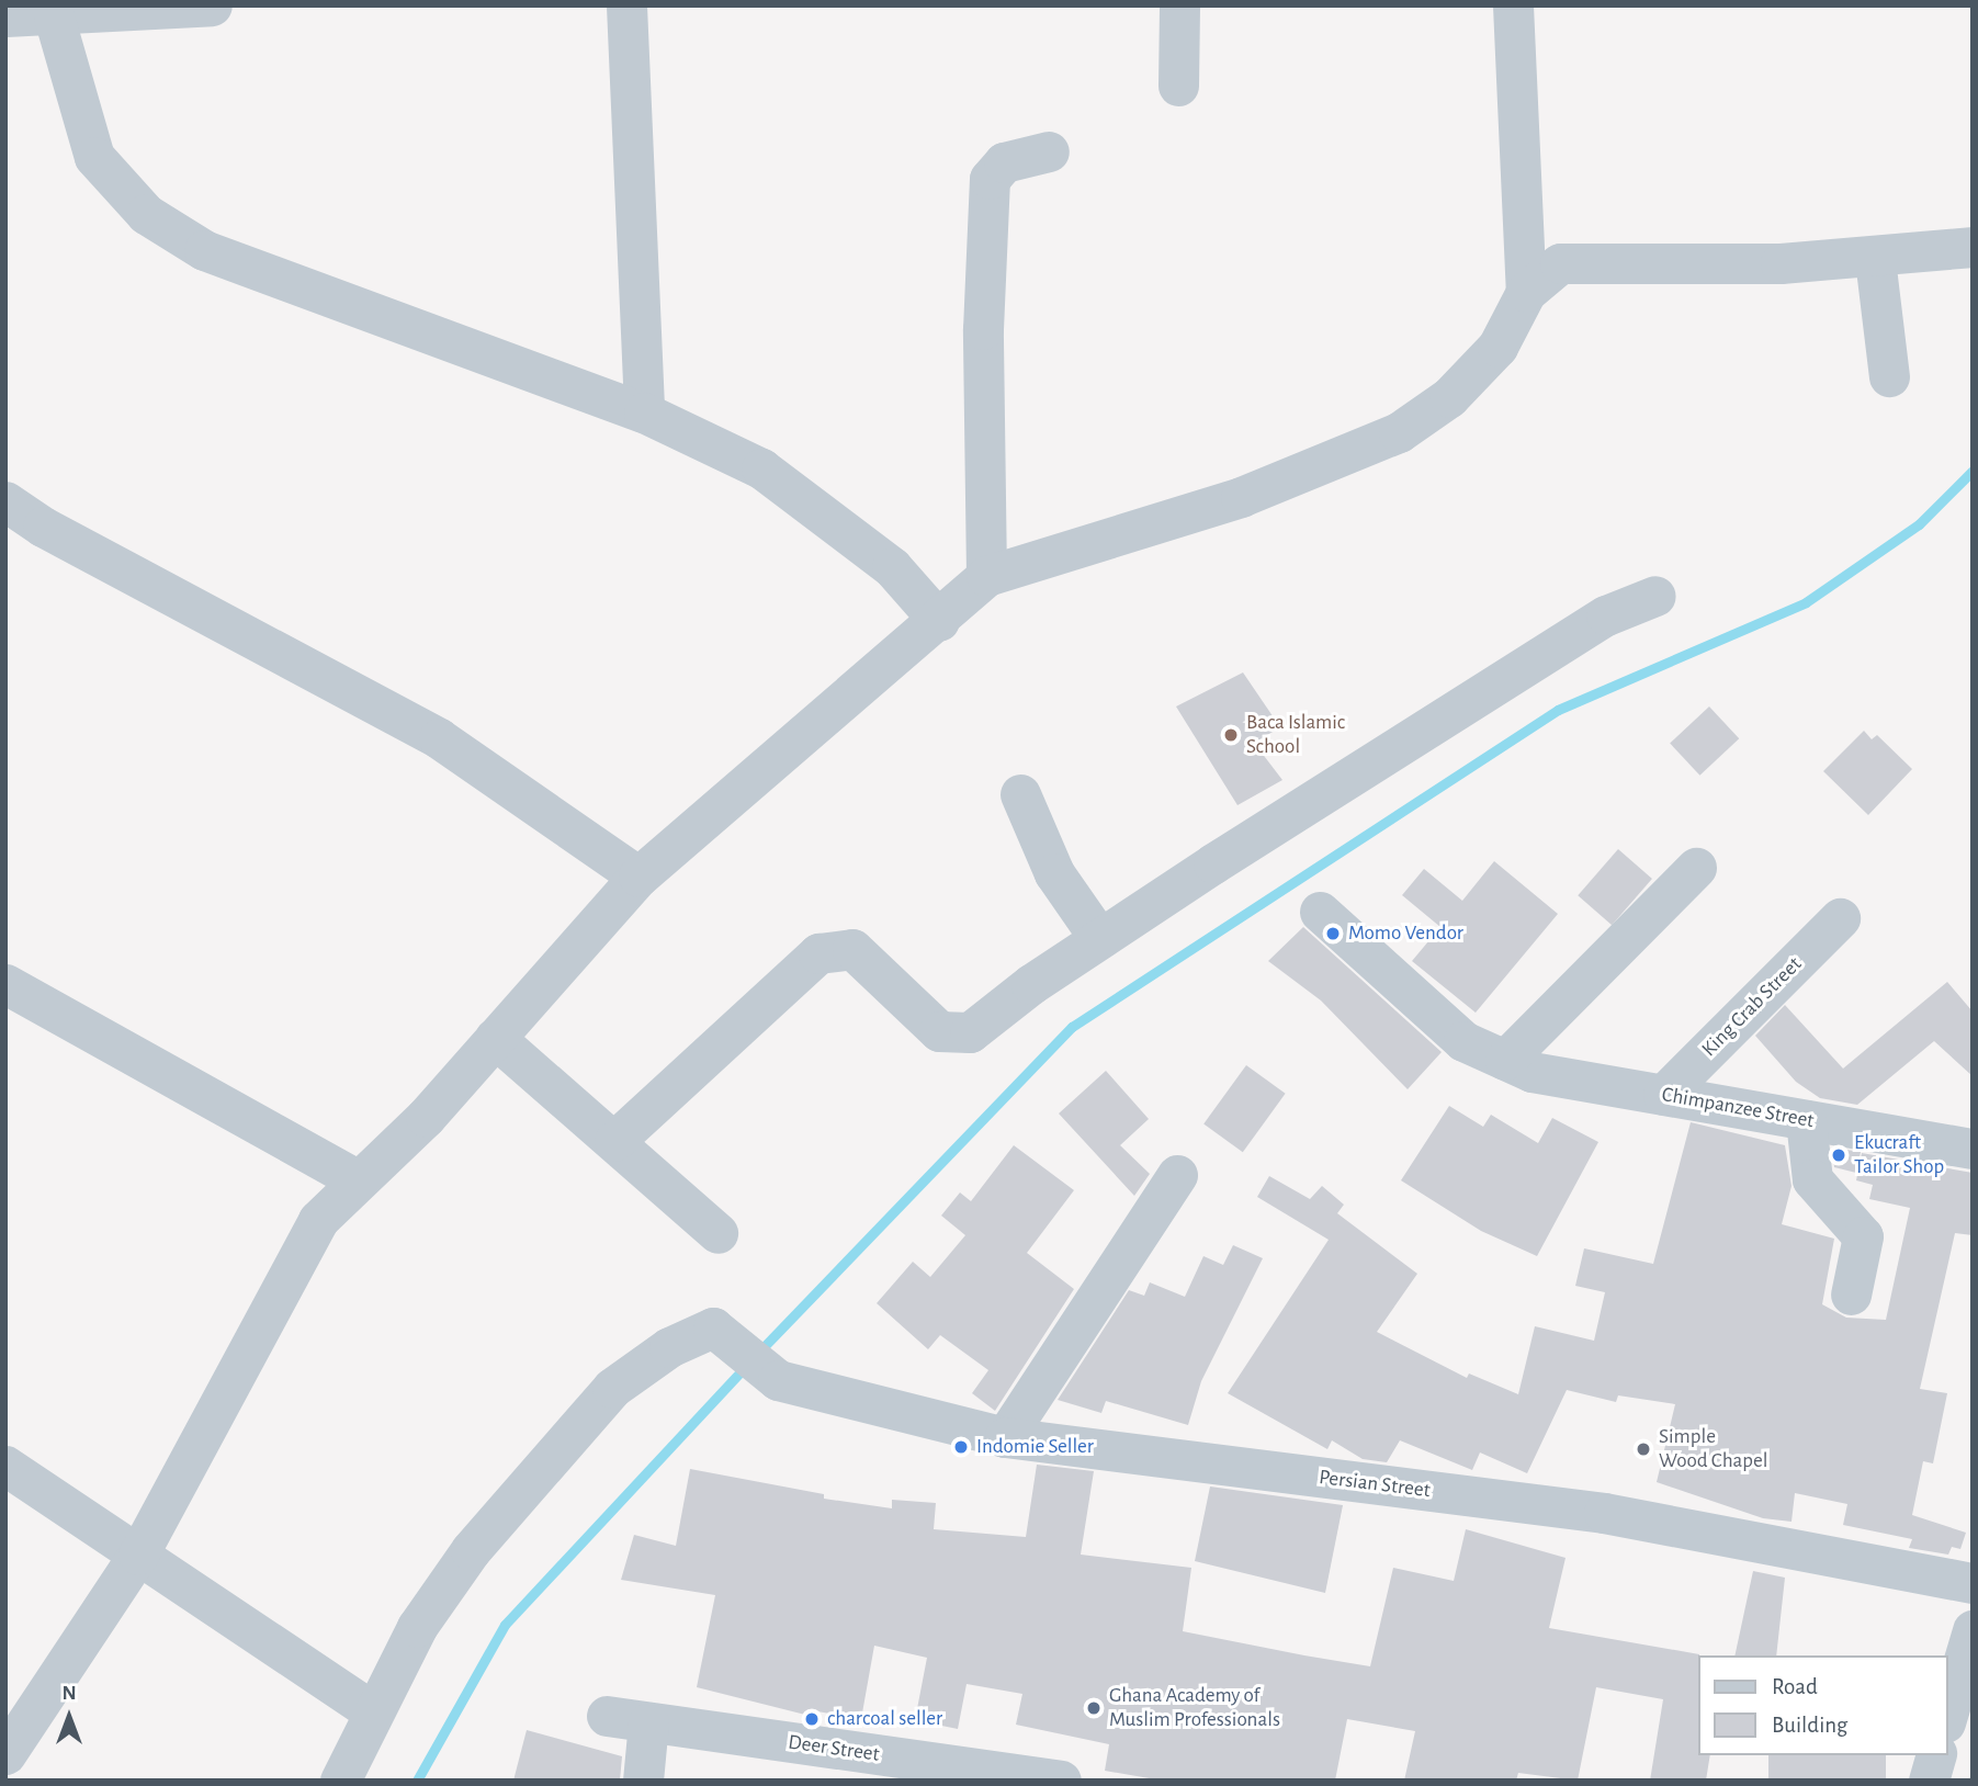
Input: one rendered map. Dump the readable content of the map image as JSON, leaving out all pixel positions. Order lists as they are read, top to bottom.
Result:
{
  "streets": {
    "street": [
      "King Crab Street",
      "Chimpanzee Street",
      "Persian Street",
      "Deer Street"
    ]
  },
  "crossings": [
    ["King Crab Street", "Chimpanzee Street"]
  ],
  "places": [
    "Baca Islamic School",
    "Momo Vendor",
    "Ekucraft Tailor Shop",
    "Indomie Seller",
    "Simple Wood Chapel",
    "Ghana Academy of Muslim Professionals",
    "charcoal seller"
  ],
  "legend": ["Road", "Building"],
  "north": "top"
}
